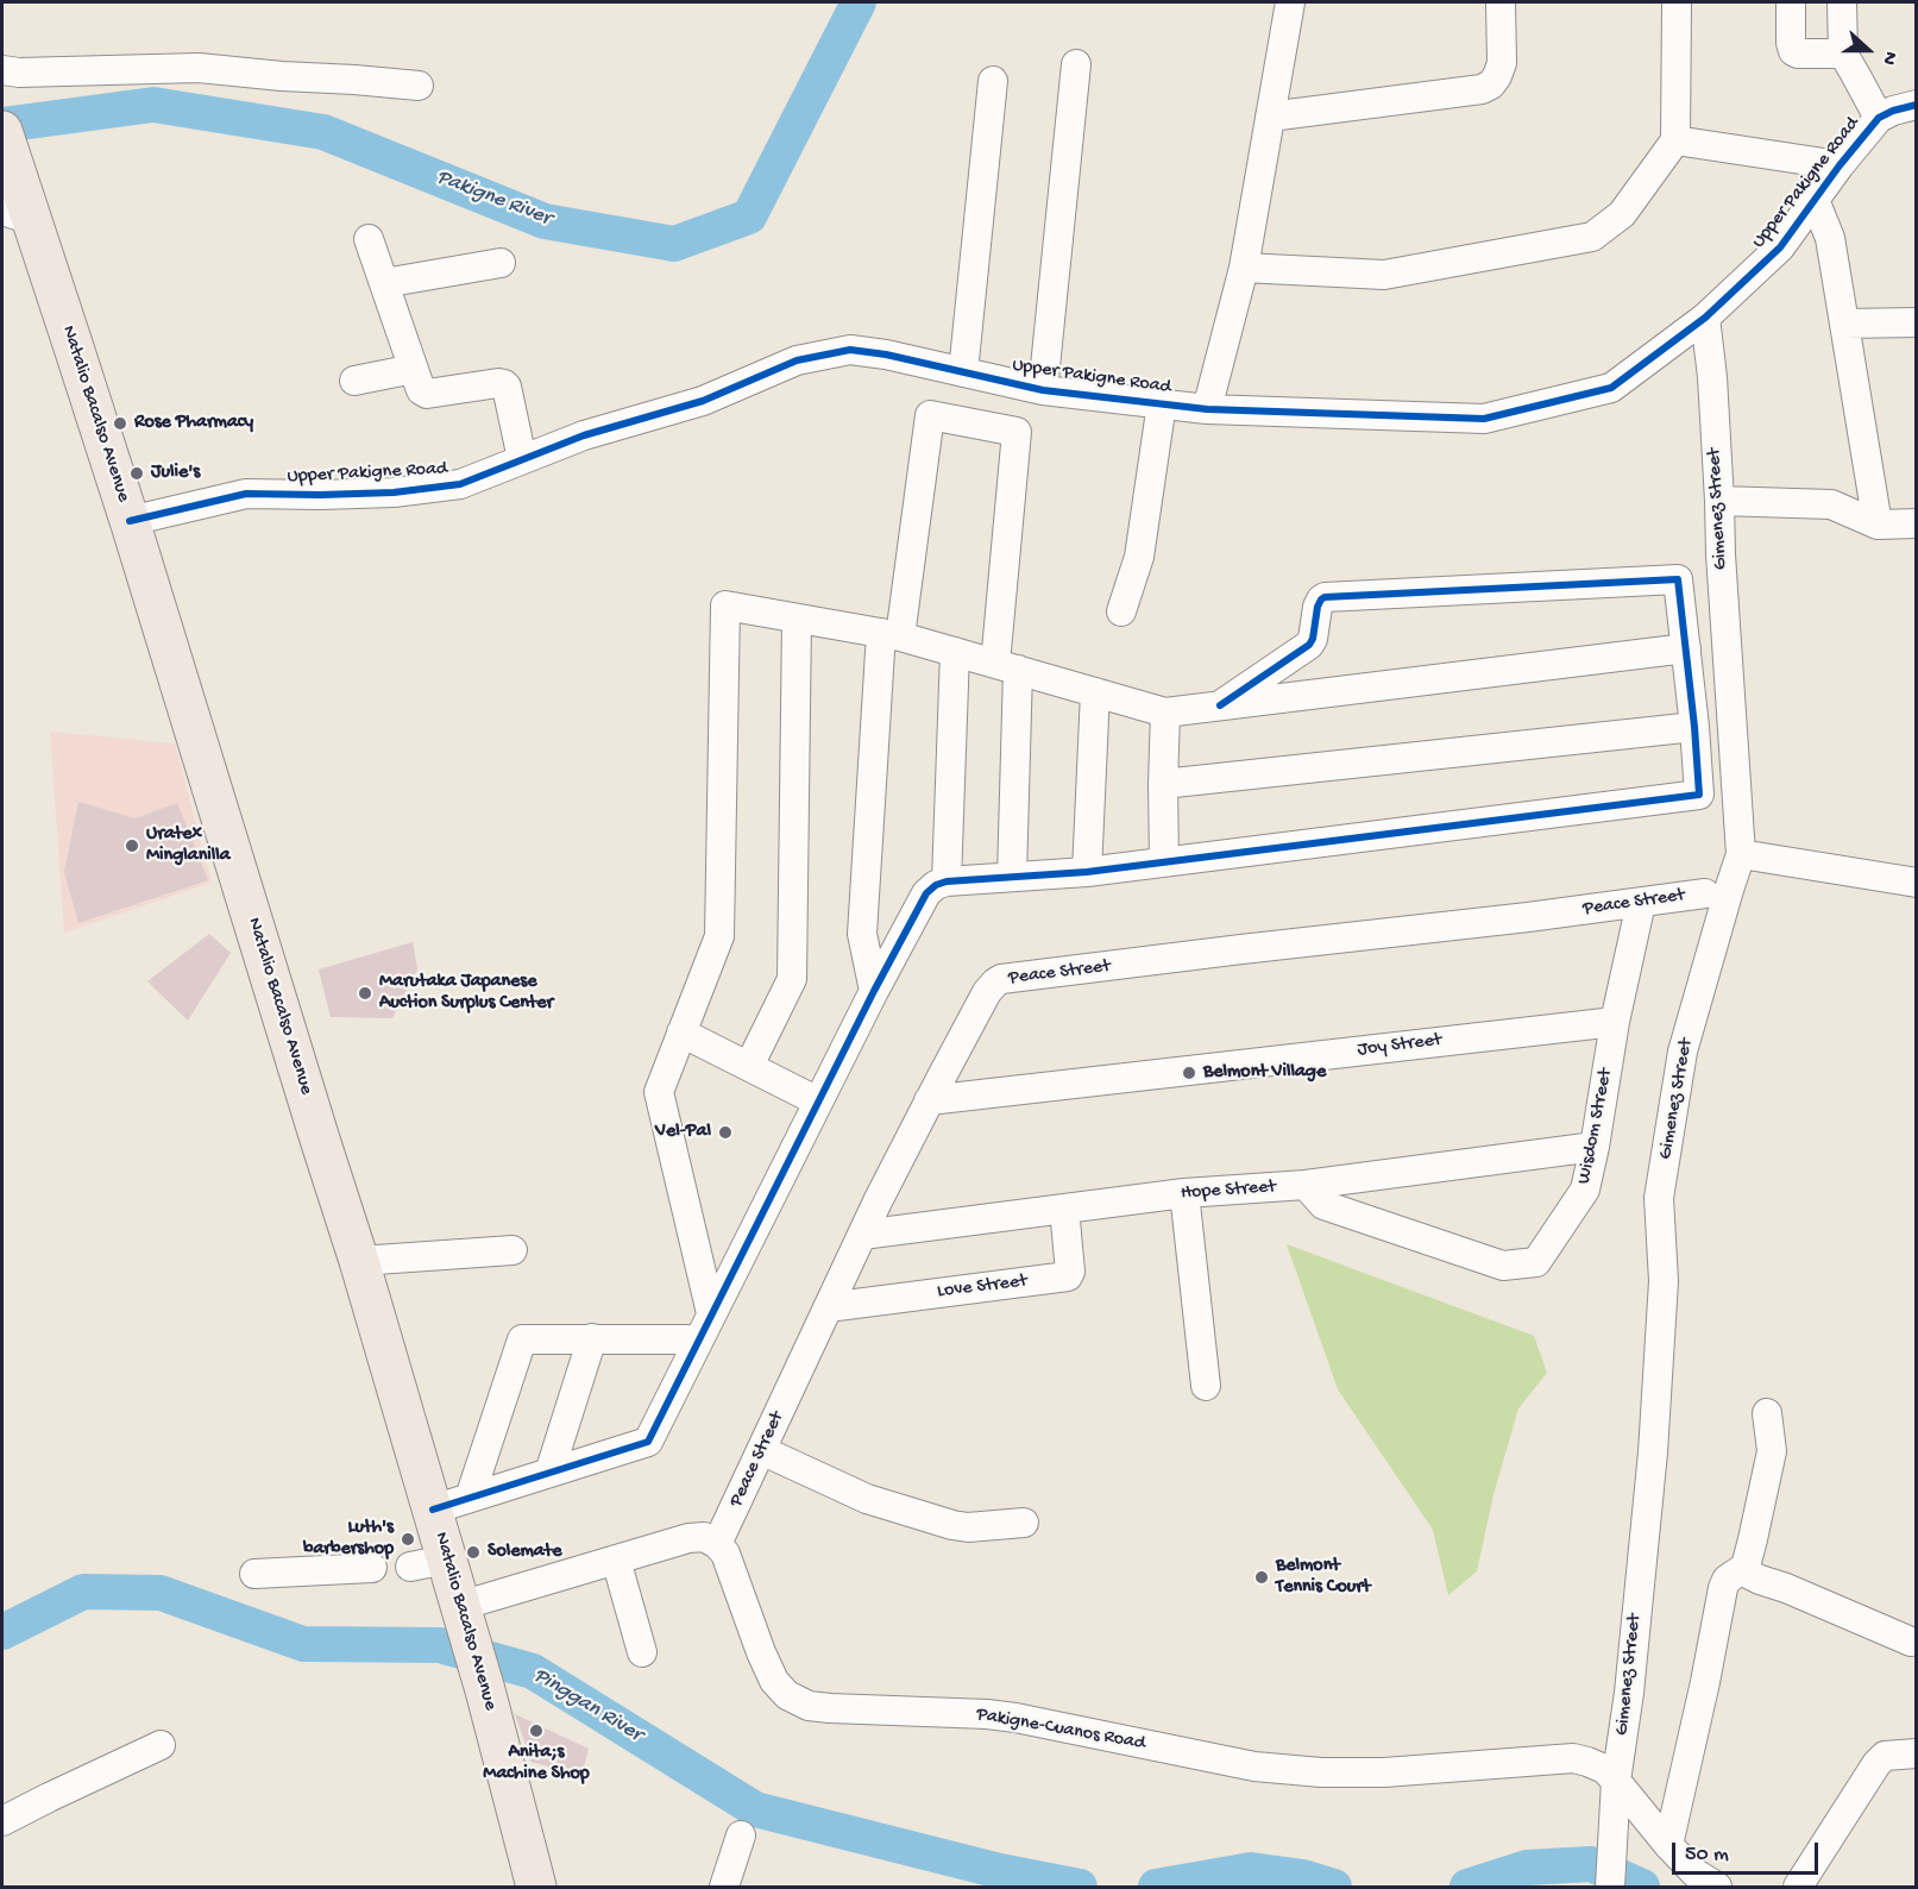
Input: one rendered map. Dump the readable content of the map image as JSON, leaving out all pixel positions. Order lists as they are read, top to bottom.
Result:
{
  "streets": {
    "highway": ["Natalio Bacalso Avenue"],
    "street": [
      "Upper Pakigne Road",
      "Gimenez Street",
      "Peace Street",
      "Joy Street",
      "Wisdom Street",
      "Hope Street",
      "Love Street",
      "Pakigne-Cuanos Road"
    ]
  },
  "crossings": [
    ["Upper Pakigne Road", "Natalio Bacalso Avenue"],
    ["Upper Pakigne Road", "Gimenez Street"],
    ["Gimenez Street", "Pakigne-Cuanos Road"],
    ["Peace Street", "Joy Street"],
    ["Peace Street", "Wisdom Street"],
    ["Peace Street", "Hope Street"],
    ["Peace Street", "Love Street"],
    ["Peace Street", "Pakigne-Cuanos Road"],
    ["Joy Street", "Wisdom Street"],
    ["Wisdom Street", "Hope Street"],
    ["Hope Street", "Love Street"]
  ],
  "water": ["Pakigne River", "Pinggan River"],
  "places": [
    "Rose Pharmacy",
    "Julie's",
    "Uratex Minglanilla",
    "Marutaka Japanese Auction Surplus Center",
    "Belmont Village",
    "Vel-Pal",
    "Luth's barbershop",
    "Solemate",
    "Belmont Tennis Court",
    "Anita;s Machine Shop"
  ],
  "scale_bar": "50 m",
  "north": "right"
}
